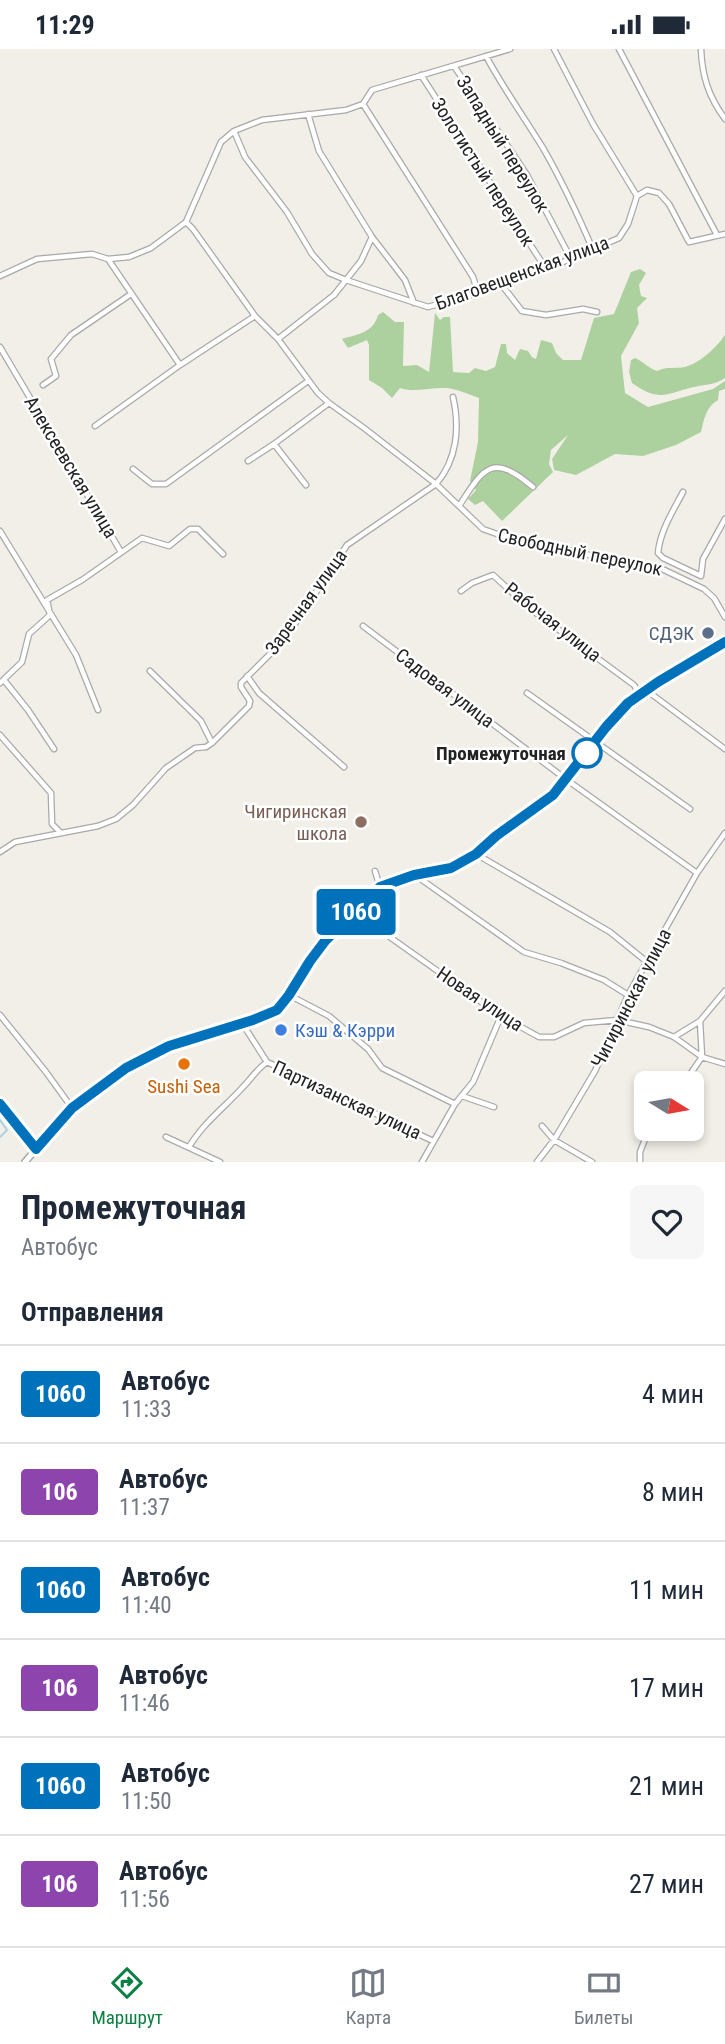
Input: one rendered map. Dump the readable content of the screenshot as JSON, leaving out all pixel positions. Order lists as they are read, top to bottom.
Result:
{
  "streets": {
    "street": [
      "Западный переулок",
      "Золотистый переулок",
      "Благовещенская улица",
      "Алексеевская улица",
      "Свободный переулок",
      "Заречная улица",
      "Рабочая улица",
      "Садовая улица",
      "Чигиринская улица",
      "Новая улица",
      "Партизанская улица"
    ]
  },
  "crossings": [
    ["Западный переулок", "Благовещенская улица"],
    ["Золотистый переулок", "Благовещенская улица"],
    ["Свободный переулок", "Заречная улица"],
    ["Садовая улица", "Чигиринская улица"],
    ["Чигиринская улица", "Новая улица"]
  ],
  "places": [
    "СДЭК",
    "Промежуточная",
    "Чигиринская школа",
    "Кэш & Кэрри",
    "Sushi Sea"
  ],
  "lines": ["bus line 106О"],
  "north": "right",
  "page": {
    "status": "11:29",
    "on_map": "106О",
    "heading": [
      ["Промежуточная", "Автобус"],
      "Отправления"
    ],
    "list": [
      {
        "mark": "106О",
        "name": "Автобус",
        "note": "11:33",
        "value": "4 мин"
      },
      {
        "mark": "106",
        "name": "Автобус",
        "note": "11:37",
        "value": "8 мин"
      },
      {
        "mark": "106О",
        "name": "Автобус",
        "note": "11:40",
        "value": "11 мин"
      },
      {
        "mark": "106",
        "name": "Автобус",
        "note": "11:46",
        "value": "17 мин"
      },
      {
        "mark": "106О",
        "name": "Автобус",
        "note": "11:50",
        "value": "21 мин"
      },
      {
        "mark": "106",
        "name": "Автобус",
        "note": "11:56",
        "value": "27 мин"
      }
    ],
    "tabs": ["Маршрут", "Карта", "Билеты"]
  }
}
